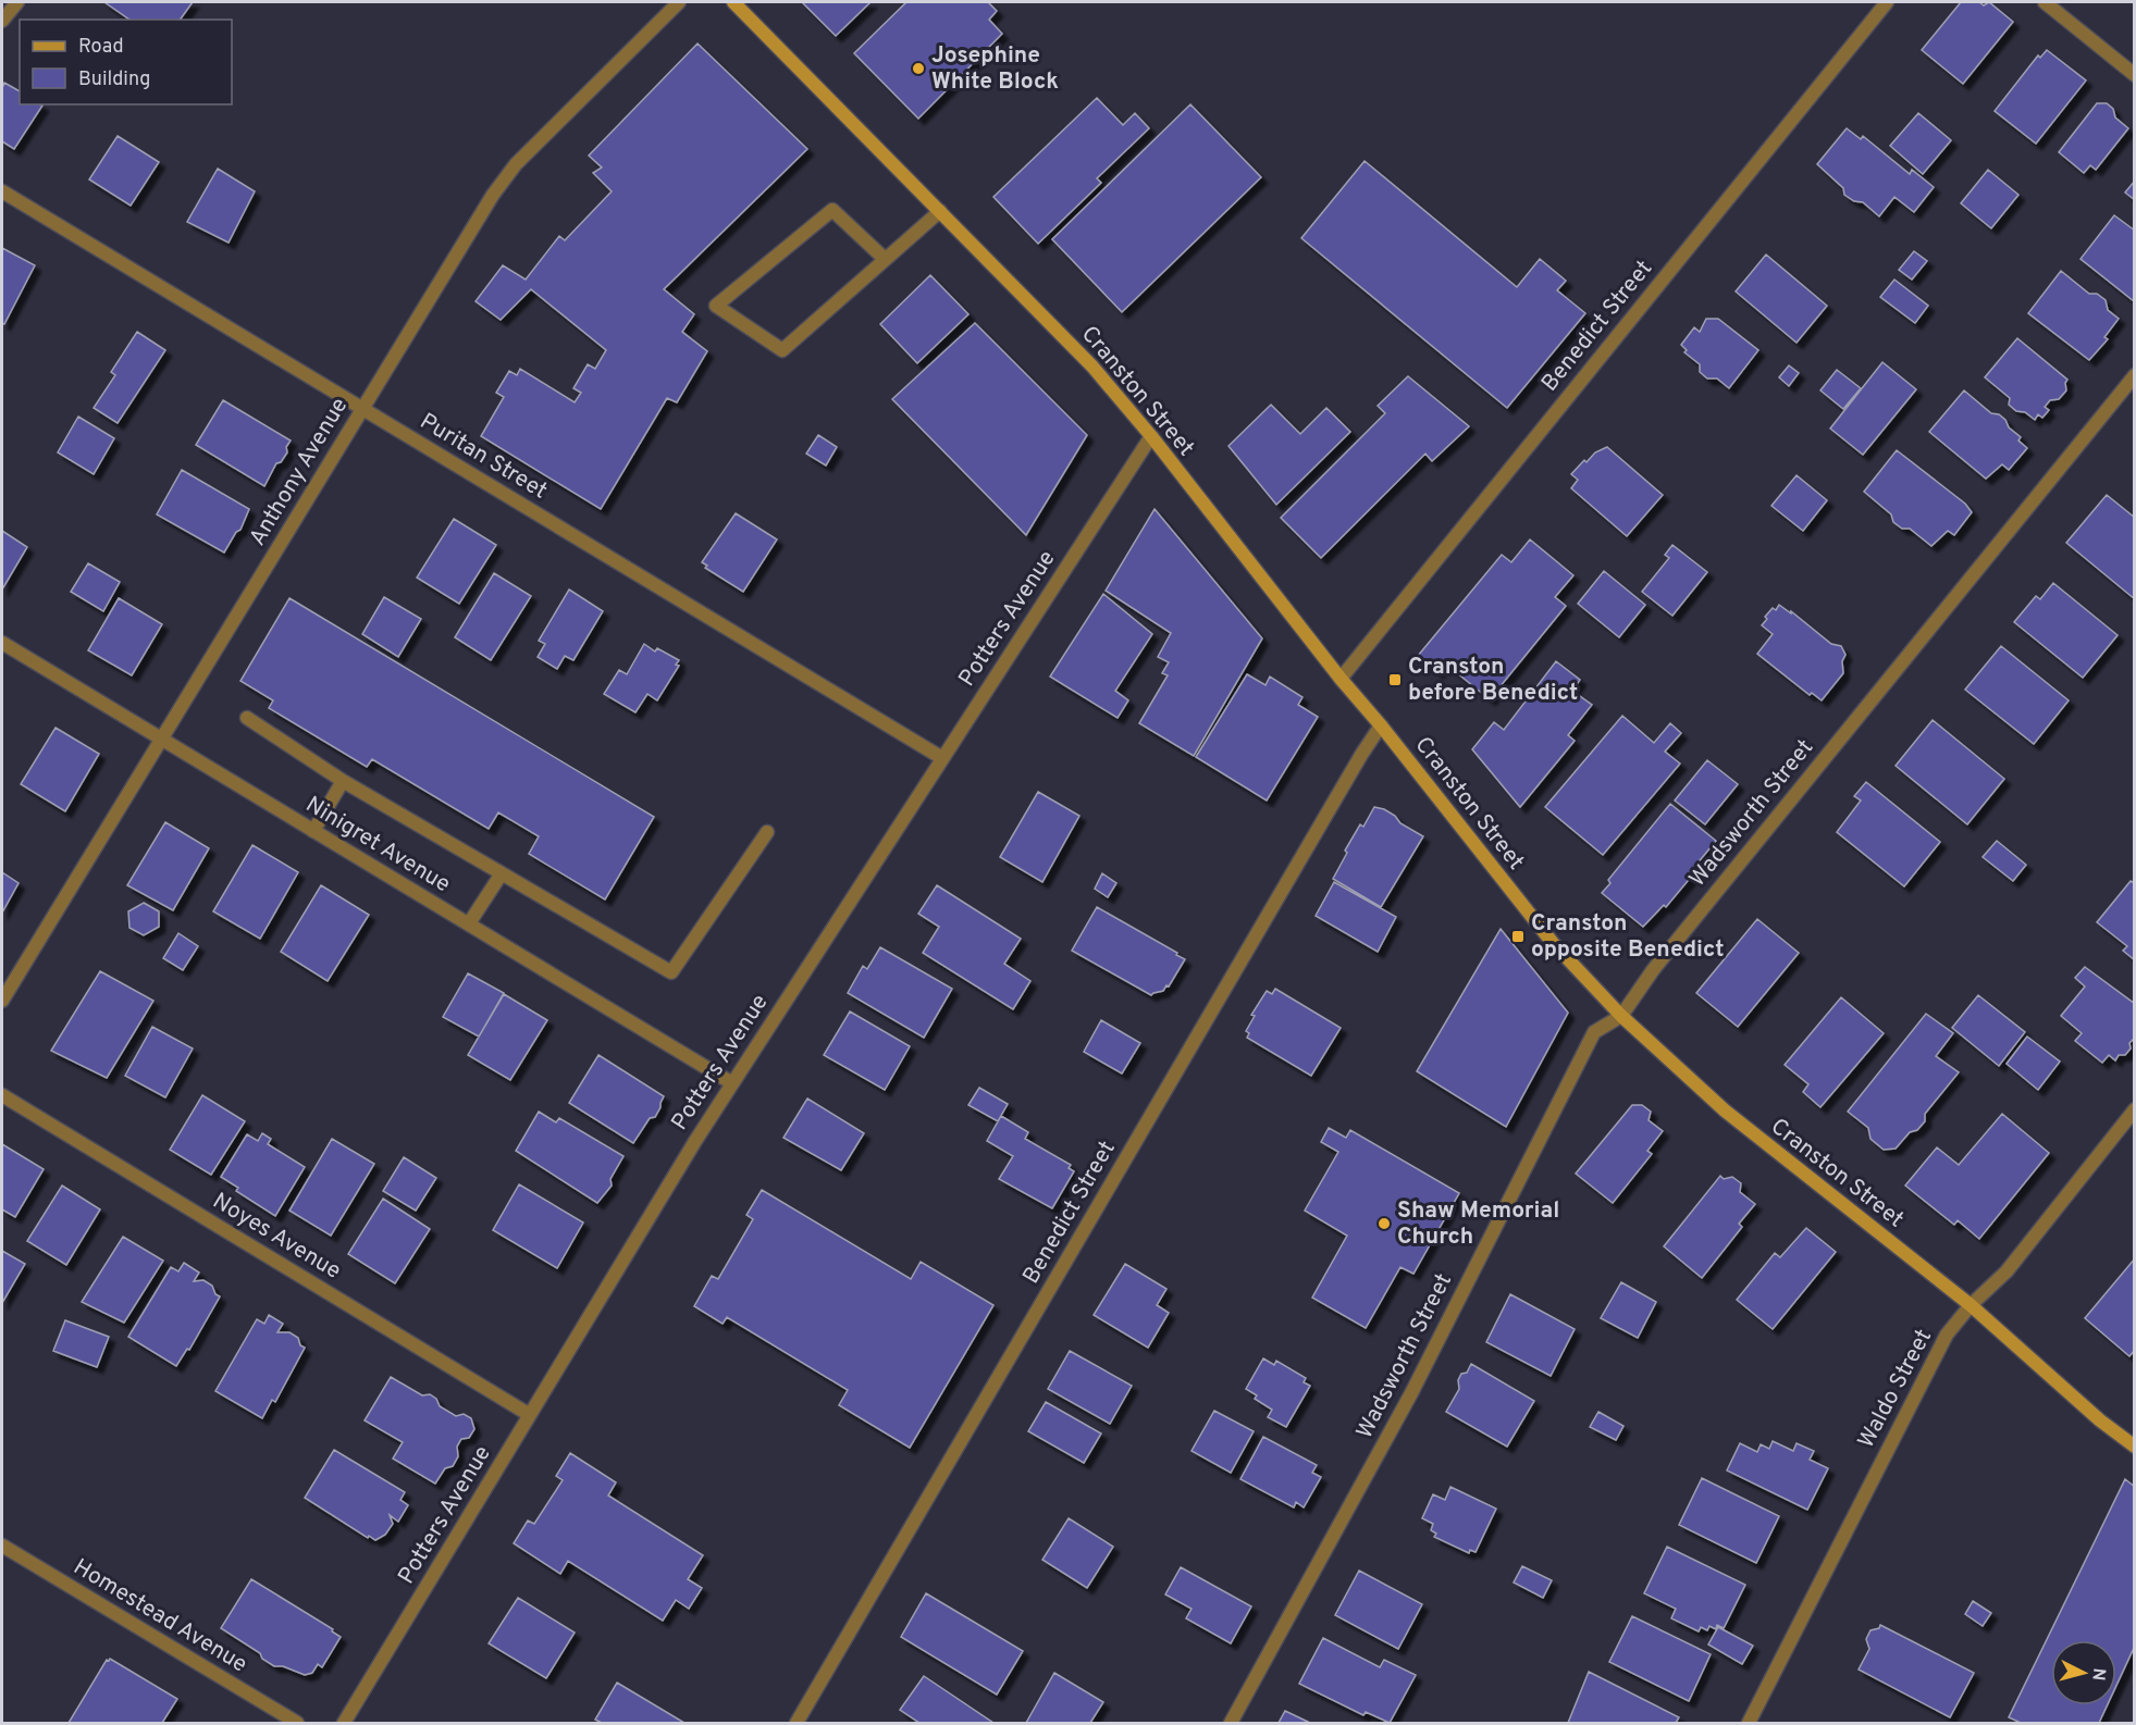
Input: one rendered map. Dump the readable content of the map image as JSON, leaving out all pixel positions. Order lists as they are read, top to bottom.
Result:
{
  "streets": {
    "main road": ["Cranston Street"],
    "street": [
      "Benedict Street",
      "Puritan Street",
      "Anthony Avenue",
      "Potters Avenue",
      "Wadsworth Street",
      "Ninigret Avenue",
      "Noyes Avenue",
      "Waldo Street",
      "Homestead Avenue"
    ]
  },
  "crossings": [
    ["Benedict Street", "Cranston Street"],
    ["Cranston Street", "Potters Avenue"],
    ["Cranston Street", "Wadsworth Street"],
    ["Cranston Street", "Waldo Street"],
    ["Puritan Street", "Anthony Avenue"],
    ["Puritan Street", "Potters Avenue"],
    ["Anthony Avenue", "Ninigret Avenue"],
    ["Potters Avenue", "Ninigret Avenue"],
    ["Potters Avenue", "Noyes Avenue"]
  ],
  "places": {
    "other": ["Josephine White Block", "Shaw Memorial Church"],
    "transit": ["Cranston before Benedict", "Cranston opposite Benedict"]
  },
  "legend": ["Road", "Building"],
  "north": "right"
}
